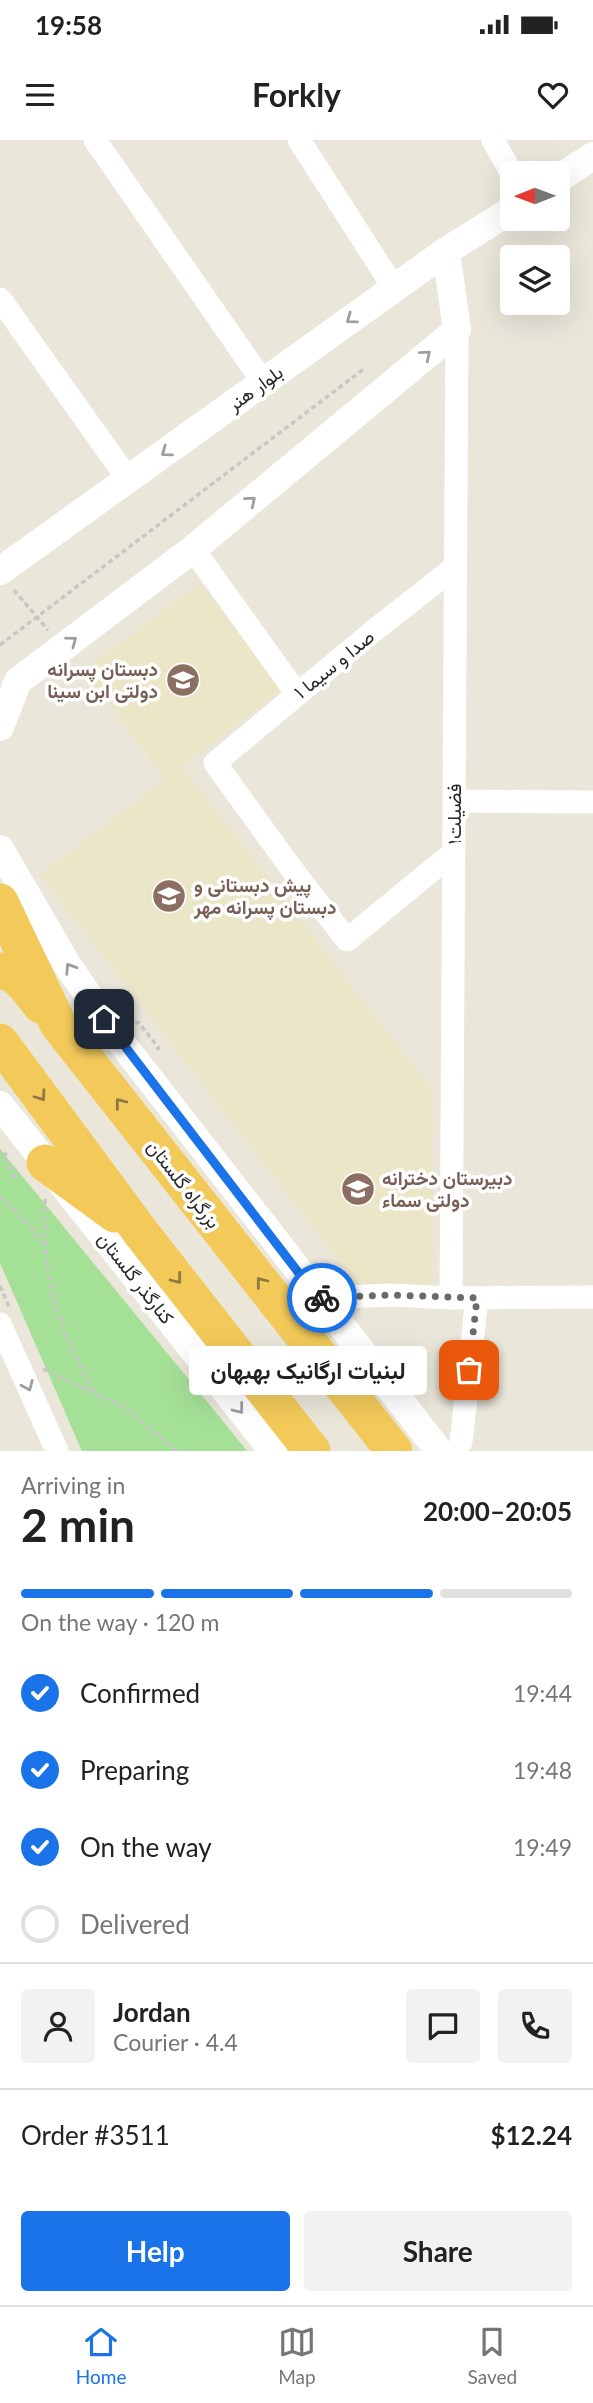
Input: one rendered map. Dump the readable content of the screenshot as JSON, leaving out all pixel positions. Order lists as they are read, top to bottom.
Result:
{
  "streets": {
    "highway": ["بزرگراه گلستان"],
    "street": [
      "بلوار هنر",
      "صدا و سیما ۱",
      "فضیلت۱",
      "کنارگذر گلستان"
    ]
  },
  "crossings": [
    ["صدا و سیما ۱", "فضیلت۱"]
  ],
  "places": {
    "school or university": ["دبستان پسرانه دولتی ابن سینا", "پیش دبستانی و دبستان پسرانه مهر", "دبیرستان دخترانه دولتی سماء"],
    "other": ["لبنیات ارگانیک بهبهان"]
  },
  "north": "left",
  "page": {
    "status": "19:58",
    "header": "Forkly",
    "bubble": "لبنیات ارگانیک بهبهان",
    "heading": ["2 min", "Arriving in", "20:00–20:05"],
    "panel": [
      "Jordan",
      "Courier · 4.4",
      "Order #3511",
      "$12.24"
    ],
    "bar": "On the way · 120 m",
    "list": [
      ["Confirmed", "19:44"],
      ["Preparing", "19:48"],
      ["On the way", "19:49"],
      "Delivered"
    ],
    "buttons": ["Help", "Share"],
    "tabs": ["Home", "Map", "Saved"]
  }
}
